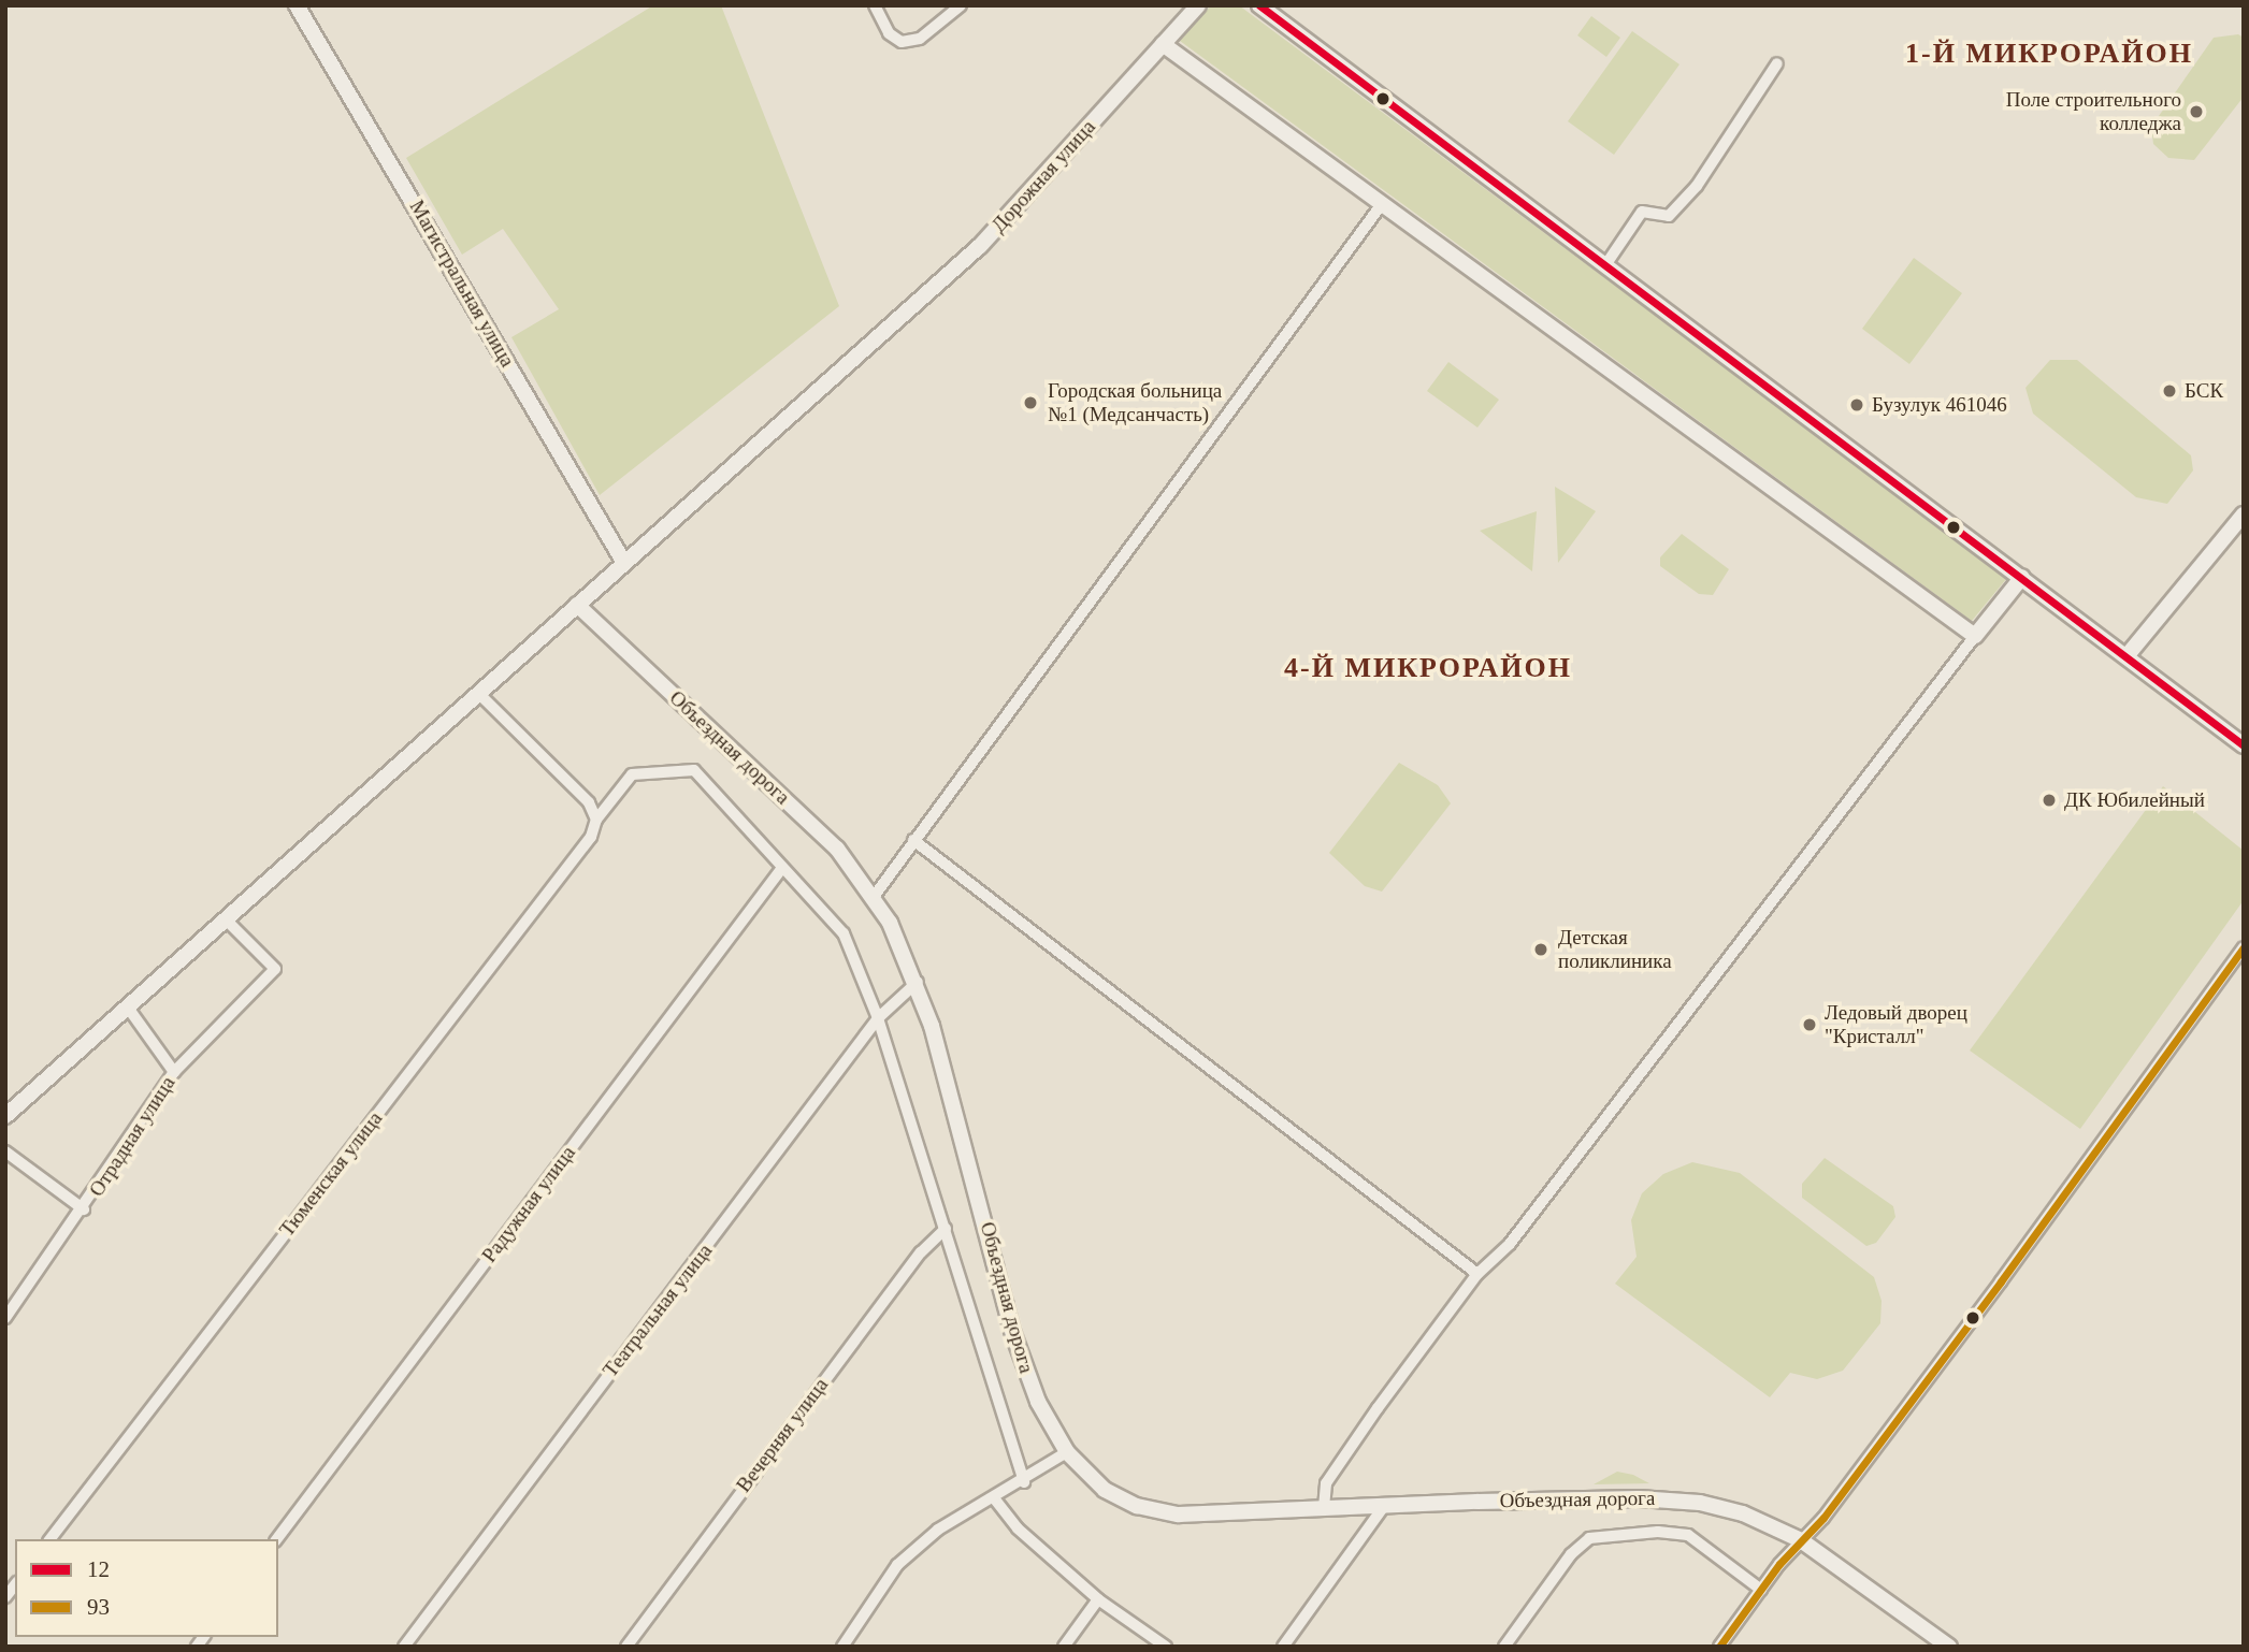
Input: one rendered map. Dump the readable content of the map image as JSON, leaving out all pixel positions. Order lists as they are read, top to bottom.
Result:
{
  "streets": {
    "main road": ["Дорожная улица", "Магистральная улица", "Объездная дорога"],
    "street": [
      "Отрадная улица",
      "Тюменская улица",
      "Радужная улица",
      "Театральная улица",
      "Вечерняя улица"
    ]
  },
  "crossings": [
    ["Дорожная улица", "Магистральная улица"],
    ["Дорожная улица", "Объездная дорога"],
    ["Дорожная улица", "Отрадная улица"],
    ["Объездная дорога", "Театральная улица"],
    ["Тюменская улица", "Радужная улица"]
  ],
  "districts": ["1-Й МИКРОРАЙОН", "4-Й МИКРОРАЙОН"],
  "places": [
    "Поле строительного колледжа",
    "БСК",
    "Городская больница №1 (Медсанчасть)",
    "Бузулук 461046",
    "ДК Юбилейный",
    "Детская поликлиника",
    "Ледовый дворец \"Кристалл\""
  ],
  "lines": ["transit line 12", "transit line 93"],
  "legend": ["12", "93"]
}
